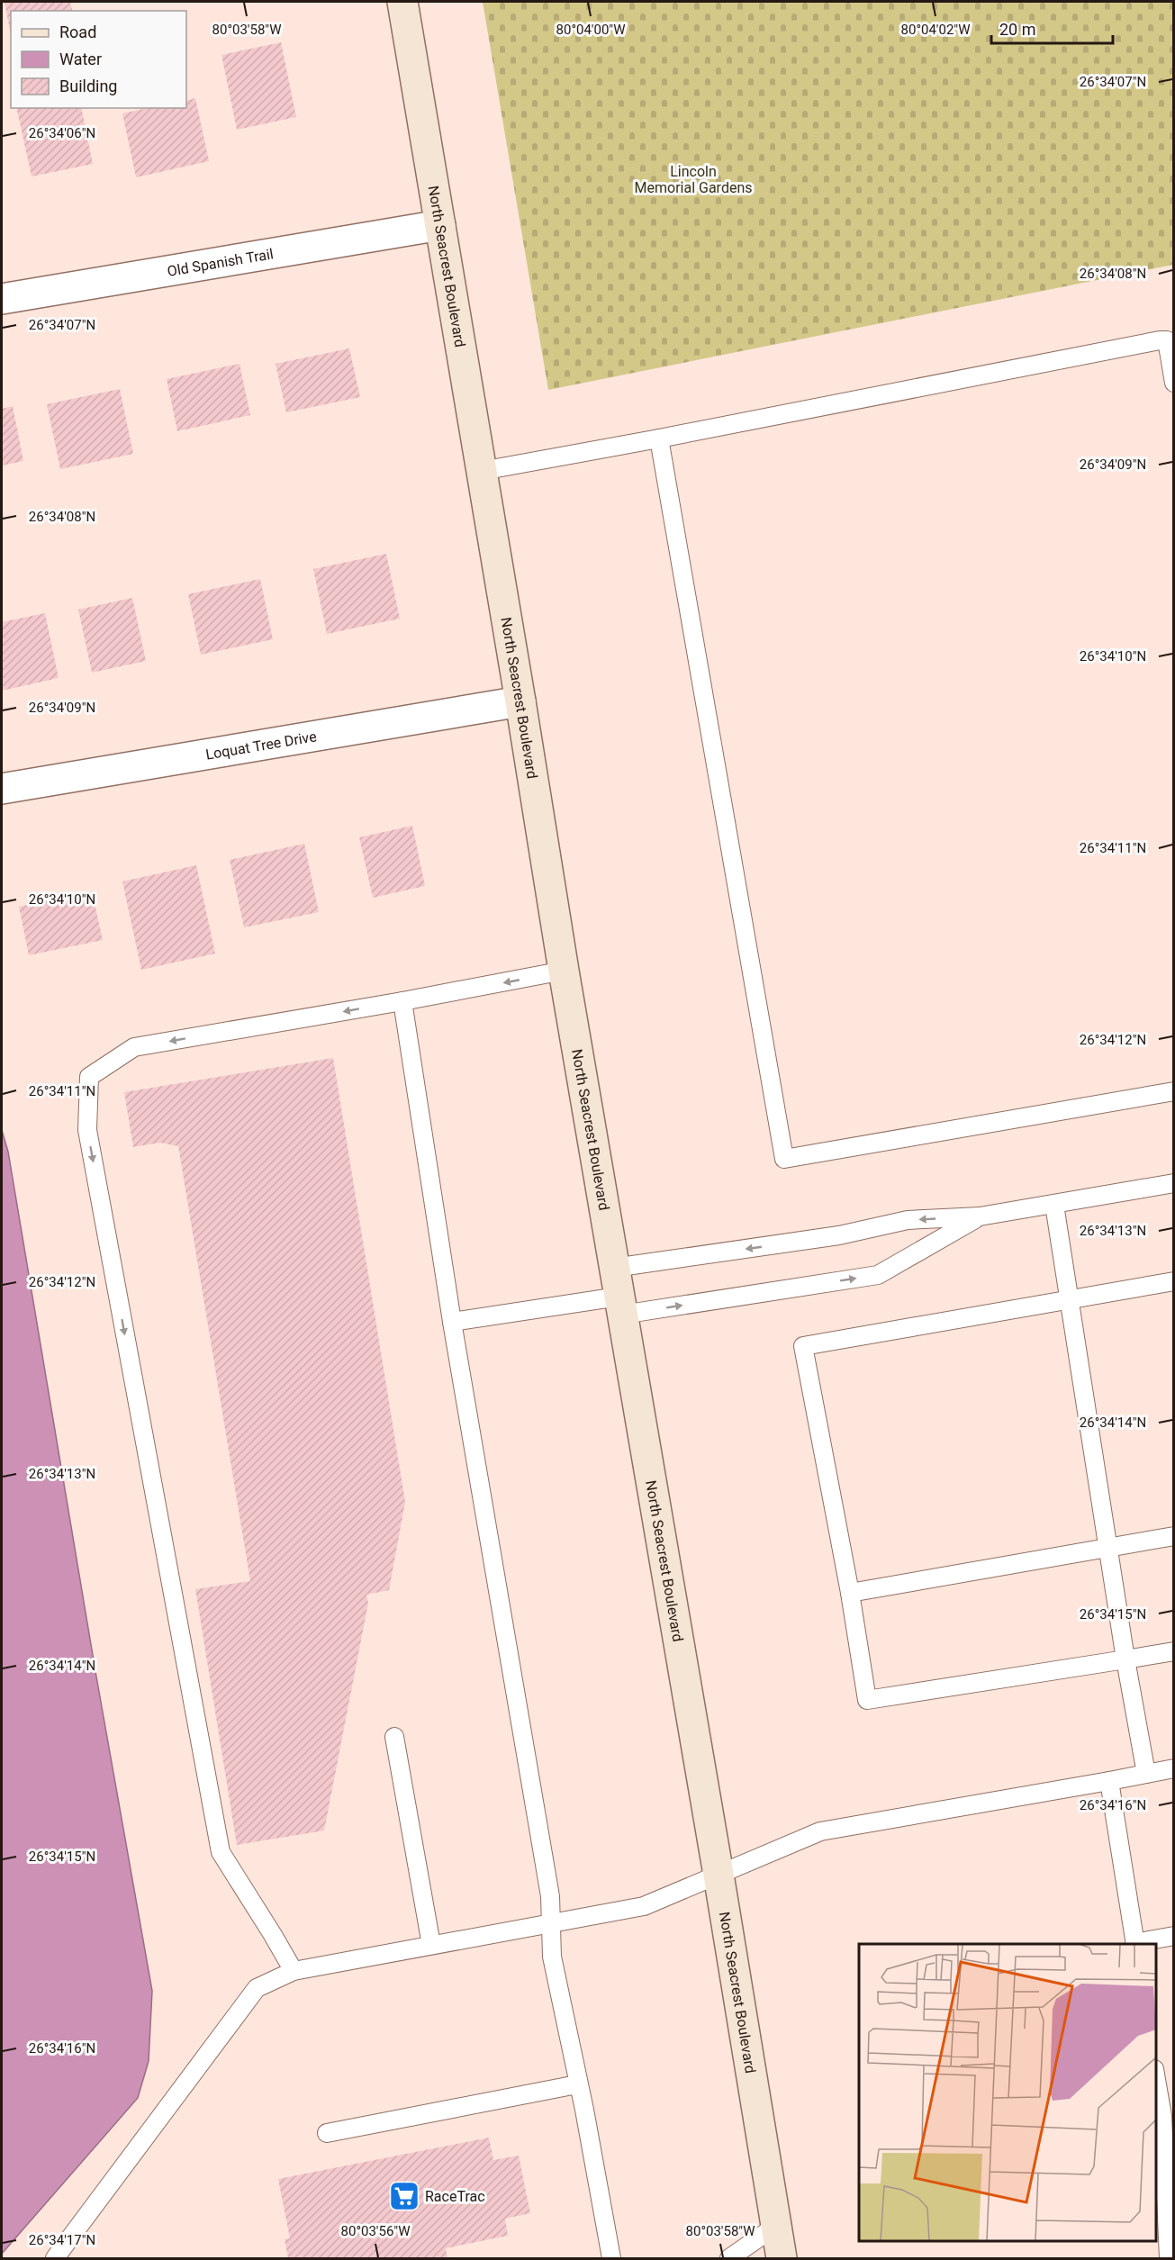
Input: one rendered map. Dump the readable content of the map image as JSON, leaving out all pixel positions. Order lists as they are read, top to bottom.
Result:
{
  "streets": {
    "street": ["Old Spanish Trail", "North Seacrest Boulevard", "Loquat Tree Drive"]
  },
  "crossings": [
    ["Old Spanish Trail", "North Seacrest Boulevard"],
    ["North Seacrest Boulevard", "Loquat Tree Drive"]
  ],
  "parks": ["Lincoln Memorial Gardens"],
  "places": {
    "supermarket": ["RaceTrac"]
  },
  "legend": ["Road", "Water", "Building"],
  "scale_bar": "20 m",
  "coordinates": [
    "80°03'58\"W",
    "80°04'00\"W",
    "80°04'02\"W",
    "26°34'07\"N",
    "26°34'06\"N",
    "26°34'08\"N",
    "26°34'09\"N",
    "26°34'10\"N",
    "26°34'11\"N",
    "26°34'12\"N",
    "26°34'13\"N",
    "26°34'14\"N",
    "26°34'15\"N",
    "26°34'16\"N",
    "80°03'56\"W",
    "26°34'17\"N"
  ]
}
